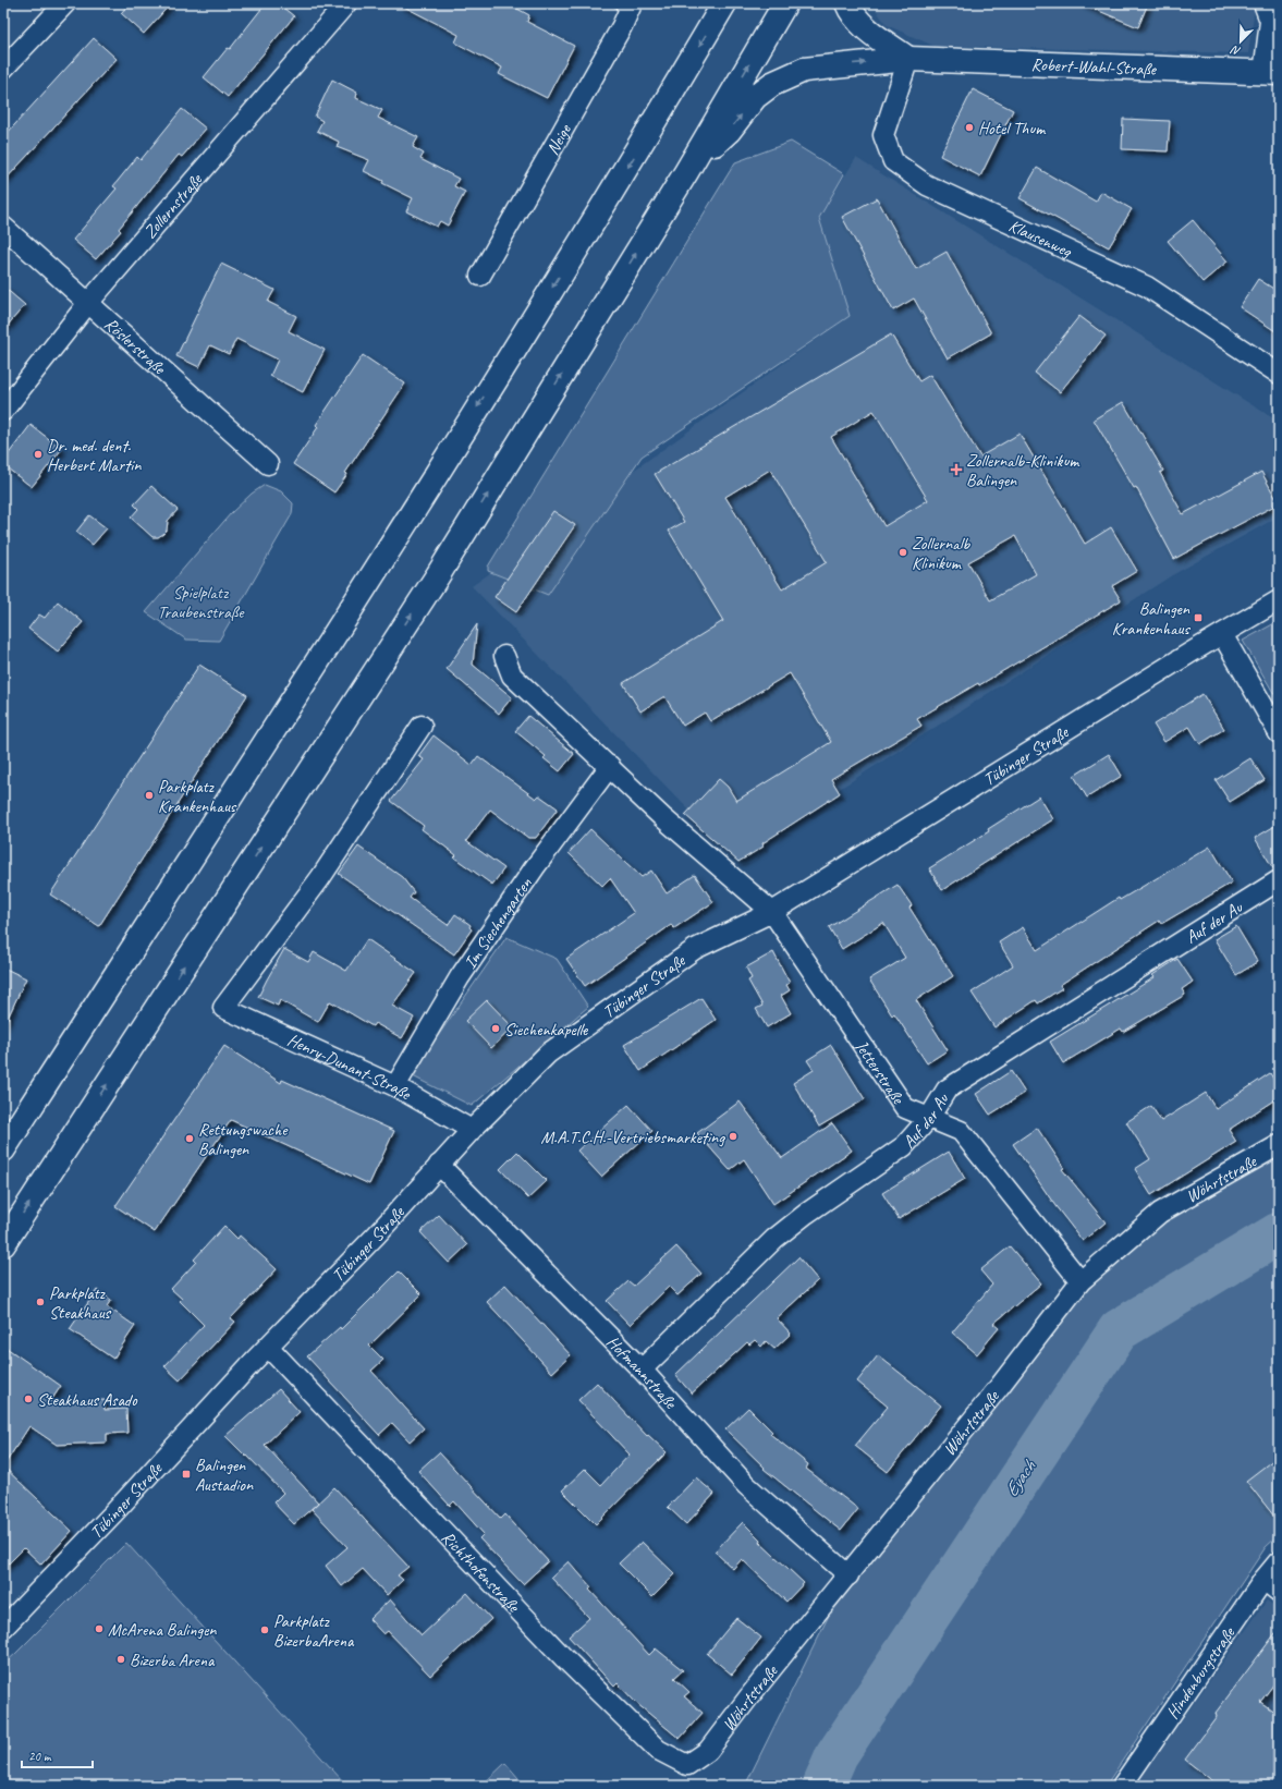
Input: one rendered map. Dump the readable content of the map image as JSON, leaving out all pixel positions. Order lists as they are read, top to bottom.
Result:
{
  "streets": {
    "main road": ["Robert-Wahl-Straße"],
    "street": [
      "Neige",
      "Zollernstraße",
      "Klausenweg",
      "Röslerstraße",
      "Tübinger Straße",
      "Im Siechengarten",
      "Auf der Au",
      "Henry-Dunant-Straße",
      "Jetterstraße",
      "Wöhrtstraße",
      "Hofmannstraße",
      "Richthofenstraße",
      "Hindenburgstraße"
    ]
  },
  "crossings": [
    ["Robert-Wahl-Straße", "Klausenweg"],
    ["Zollernstraße", "Röslerstraße"],
    ["Tübinger Straße", "Henry-Dunant-Straße"],
    ["Tübinger Straße", "Jetterstraße"],
    ["Tübinger Straße", "Hofmannstraße"],
    ["Tübinger Straße", "Richthofenstraße"],
    ["Im Siechengarten", "Henry-Dunant-Straße"],
    ["Auf der Au", "Jetterstraße"],
    ["Auf der Au", "Hofmannstraße"],
    ["Jetterstraße", "Wöhrtstraße"],
    ["Wöhrtstraße", "Hofmannstraße"],
    ["Wöhrtstraße", "Richthofenstraße"]
  ],
  "one_way": ["Robert-Wahl-Straße"],
  "water": ["Eyach"],
  "parks": ["Spielplatz Traubenstraße"],
  "places": {
    "other": [
      "Hotel Thum",
      "Dr. med. dent. Herbert Martin",
      "Zollernalb Klinikum",
      "Parkplatz Krankenhaus",
      "Siechenkapelle",
      "M.A.T.C.H.-Vertriebsmarketing",
      "Rettungswache Balingen",
      "Parkplatz Steakhaus",
      "Steakhaus Asado",
      "McArena Balingen",
      "Parkplatz BizerbaArena",
      "Bizerba Arena"
    ],
    "health": ["Zollernalb-Klinikum Balingen"],
    "transit": ["Balingen Krankenhaus", "Balingen Austadion"]
  },
  "scale_bar": "20 m",
  "north": "bottom left"
}
